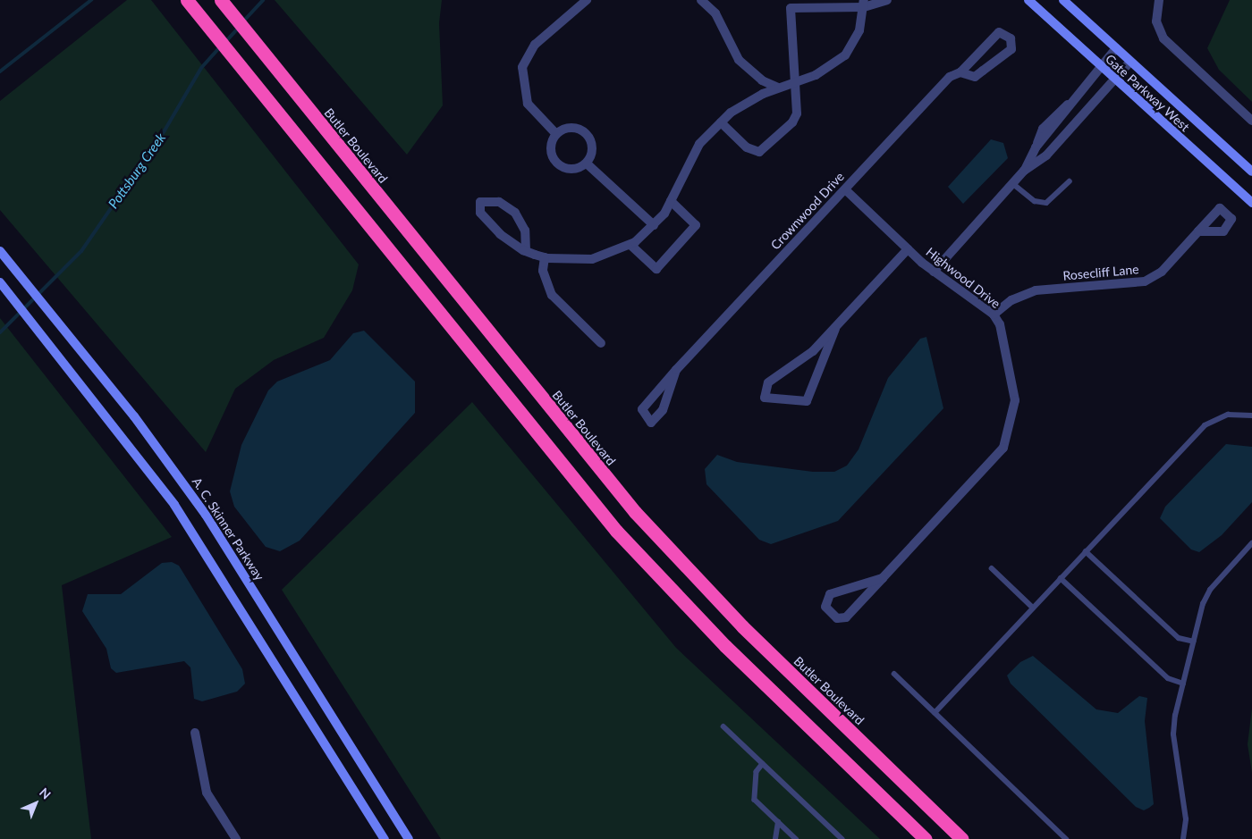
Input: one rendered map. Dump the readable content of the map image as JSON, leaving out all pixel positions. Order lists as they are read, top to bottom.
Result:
{
  "streets": {
    "highway": ["Butler Boulevard"],
    "main road": ["Gate Parkway West", "A. C. Skinner Parkway"],
    "street": ["Crownwood Drive", "Rosecliff Lane", "Highwood Drive"]
  },
  "crossings": [
    ["Crownwood Drive", "Highwood Drive"],
    ["Rosecliff Lane", "Highwood Drive"]
  ],
  "water": ["Pottsburg Creek"],
  "north": "top right"
}
